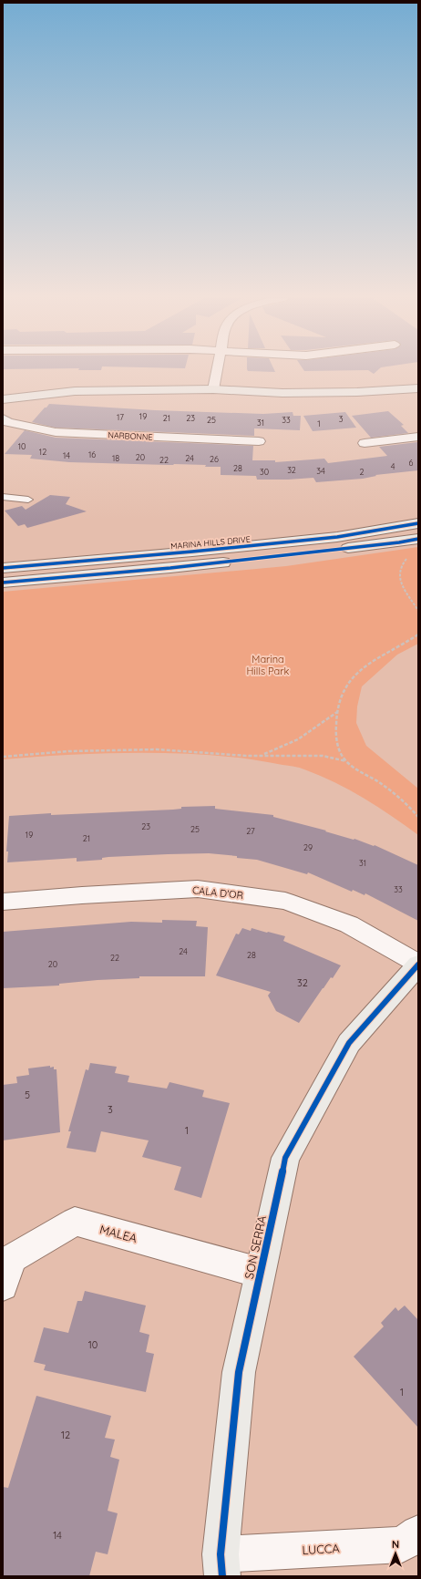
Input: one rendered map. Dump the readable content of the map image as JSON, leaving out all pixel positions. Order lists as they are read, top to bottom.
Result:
{
  "streets": {
    "street": [
      "NARBONNE",
      "MARINA HILLS DRIVE",
      "CALA D'OR",
      "MALEA",
      "SON SERRA",
      "LUCCA"
    ]
  },
  "crossings": [
    ["CALA D'OR", "SON SERRA"],
    ["MALEA", "SON SERRA"],
    ["SON SERRA", "LUCCA"]
  ],
  "parks": ["Marina Hills Park"],
  "house_numbers": [
    "19",
    "17",
    "21",
    "23",
    "3",
    "25",
    "33",
    "31",
    "1",
    "10",
    "12",
    "16",
    "14",
    "20",
    "18",
    "24",
    "26",
    "22",
    "6",
    "4",
    "28",
    "32",
    "34",
    "30",
    "2",
    "23",
    "25",
    "27",
    "19",
    "21",
    "29",
    "31",
    "33",
    "24",
    "28",
    "22",
    "20",
    "32",
    "5",
    "3",
    "1",
    "10",
    "1",
    "12",
    "14"
  ],
  "north": "top"
}
